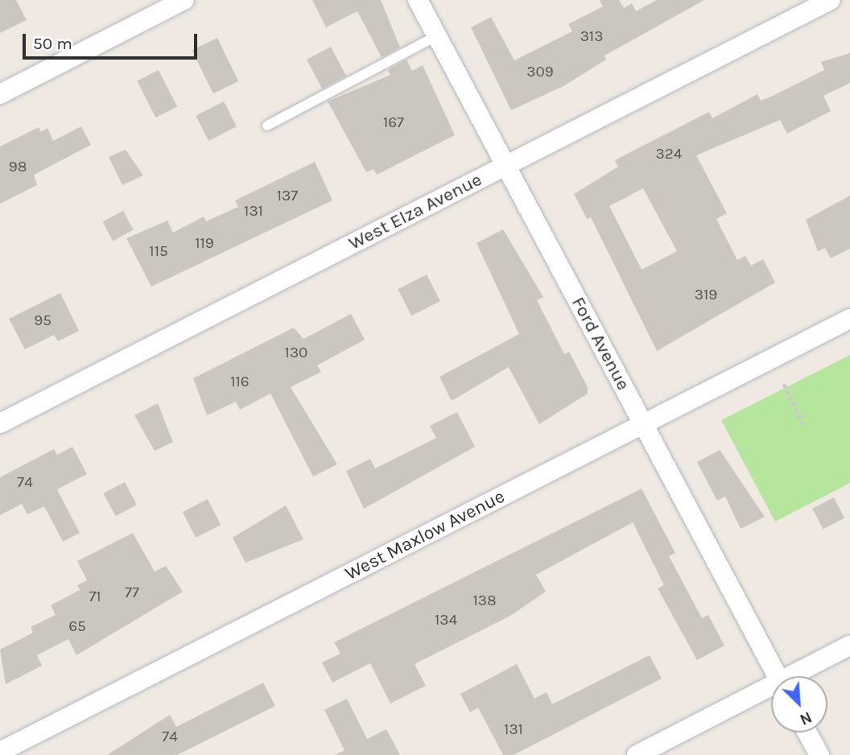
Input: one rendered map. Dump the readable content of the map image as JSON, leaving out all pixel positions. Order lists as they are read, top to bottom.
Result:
{
  "streets": {
    "street": ["West Elza Avenue", "Ford Avenue", "West Maxlow Avenue"]
  },
  "crossings": [
    ["West Elza Avenue", "Ford Avenue"],
    ["Ford Avenue", "West Maxlow Avenue"]
  ],
  "house_numbers": [
    "313",
    "309",
    "167",
    "324",
    "98",
    "137",
    "131",
    "119",
    "115",
    "319",
    "95",
    "130",
    "116",
    "74",
    "77",
    "71",
    "138",
    "134",
    "65",
    "131",
    "74"
  ],
  "scale_bar": "50 m",
  "north": "bottom right"
}
